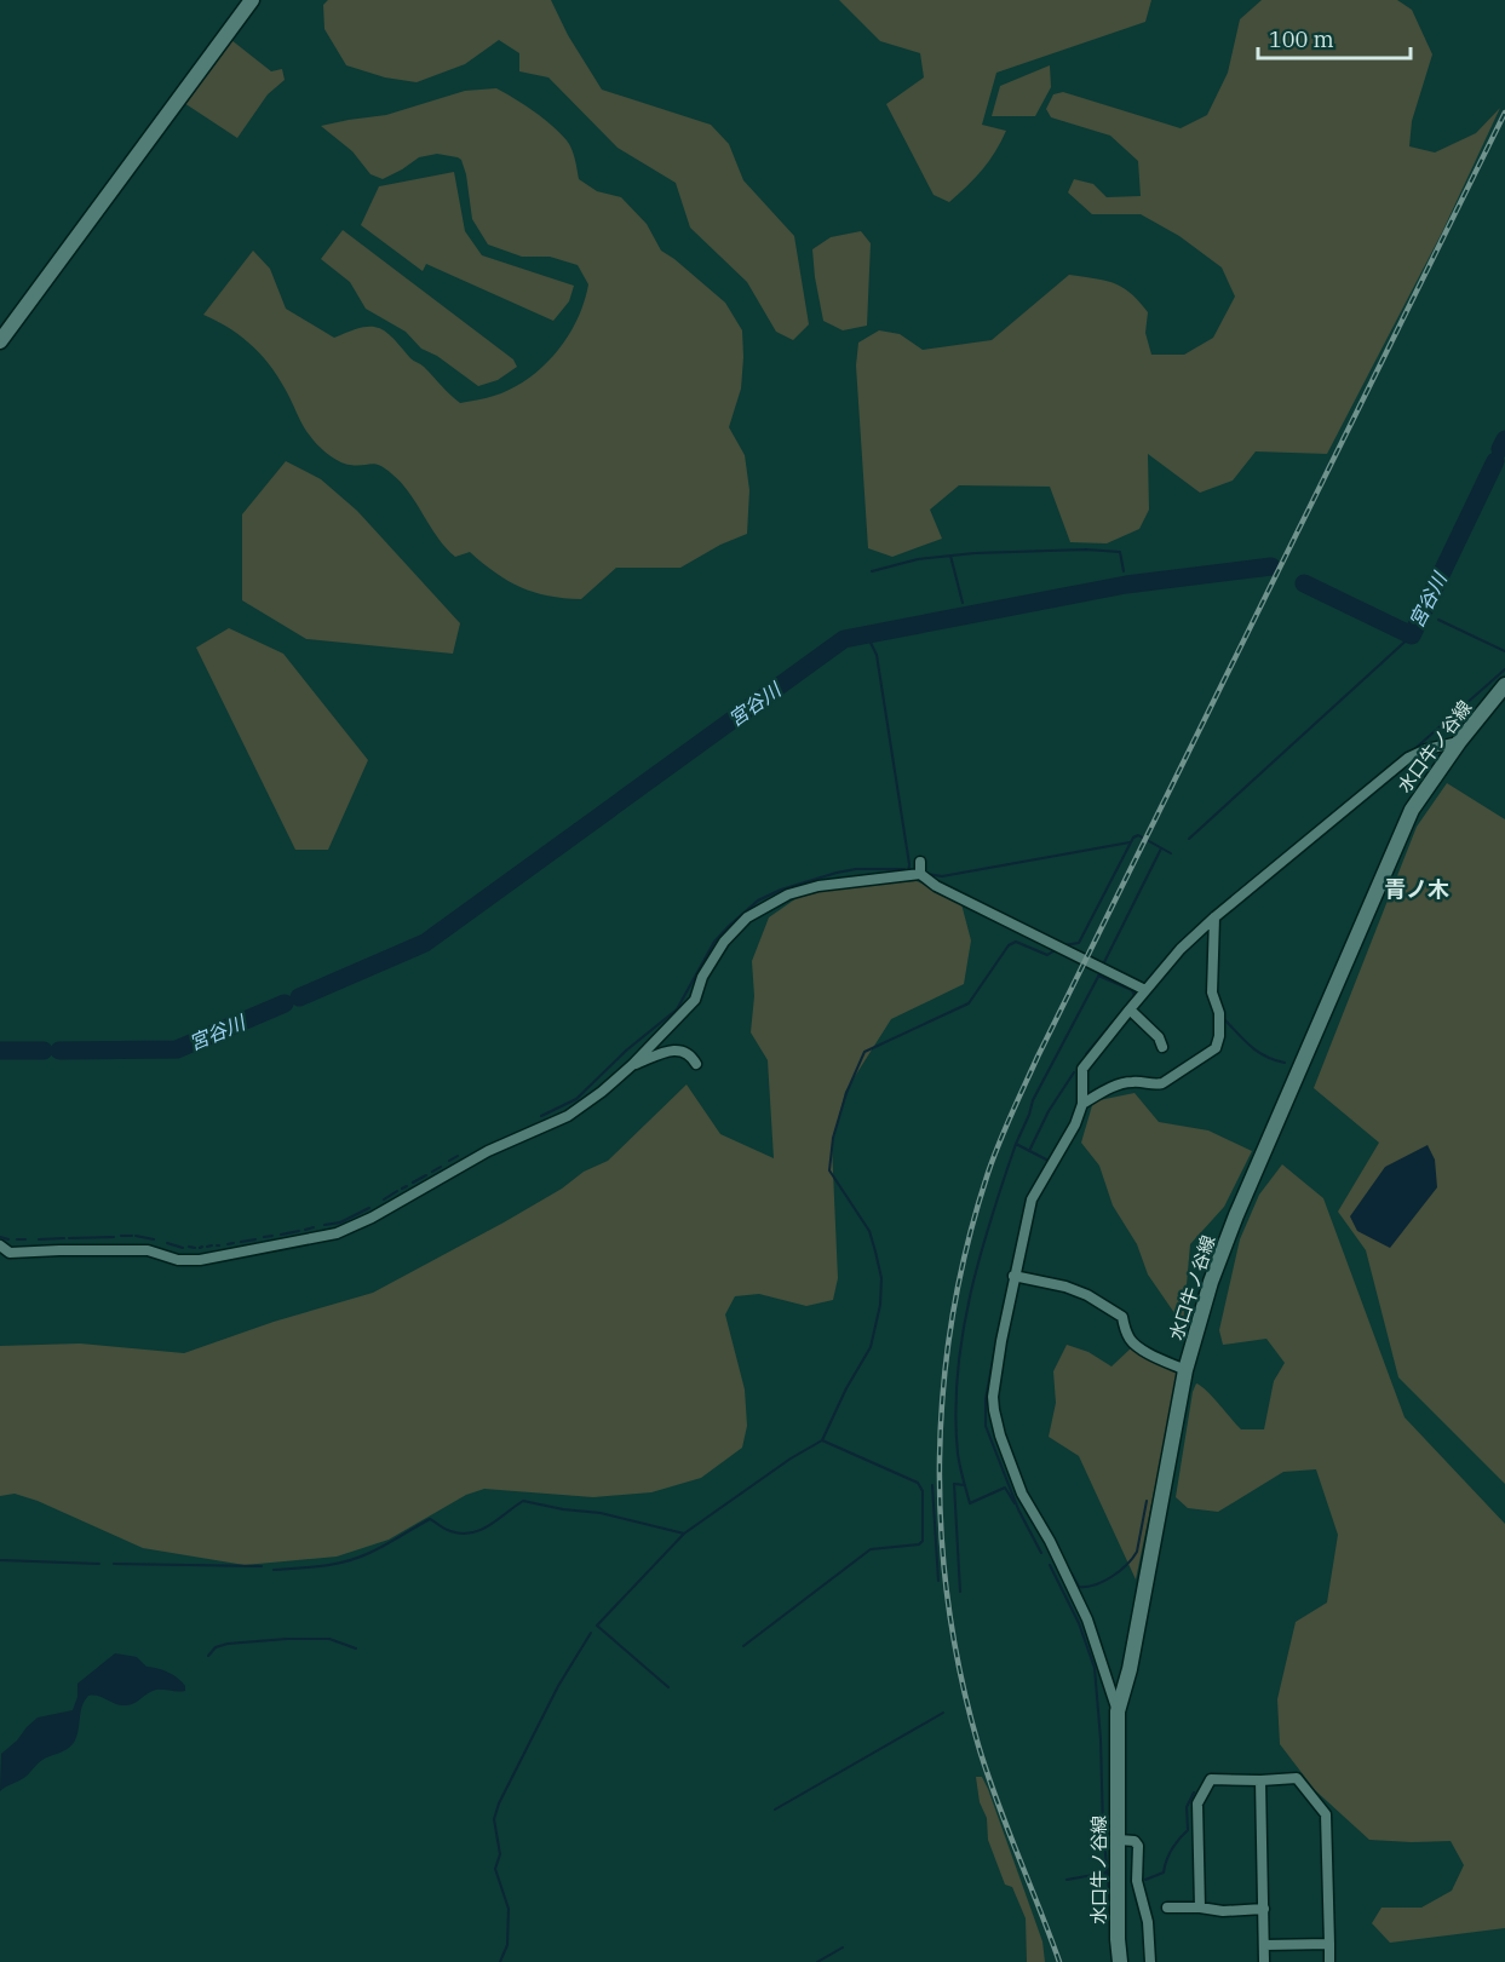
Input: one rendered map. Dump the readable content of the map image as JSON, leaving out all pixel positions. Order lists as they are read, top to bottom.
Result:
{
  "streets": {
    "main road": ["水口牛ノ谷線"]
  },
  "districts": ["青ノ木"],
  "water": ["宮谷川"],
  "scale_bar": "100 m"
}
